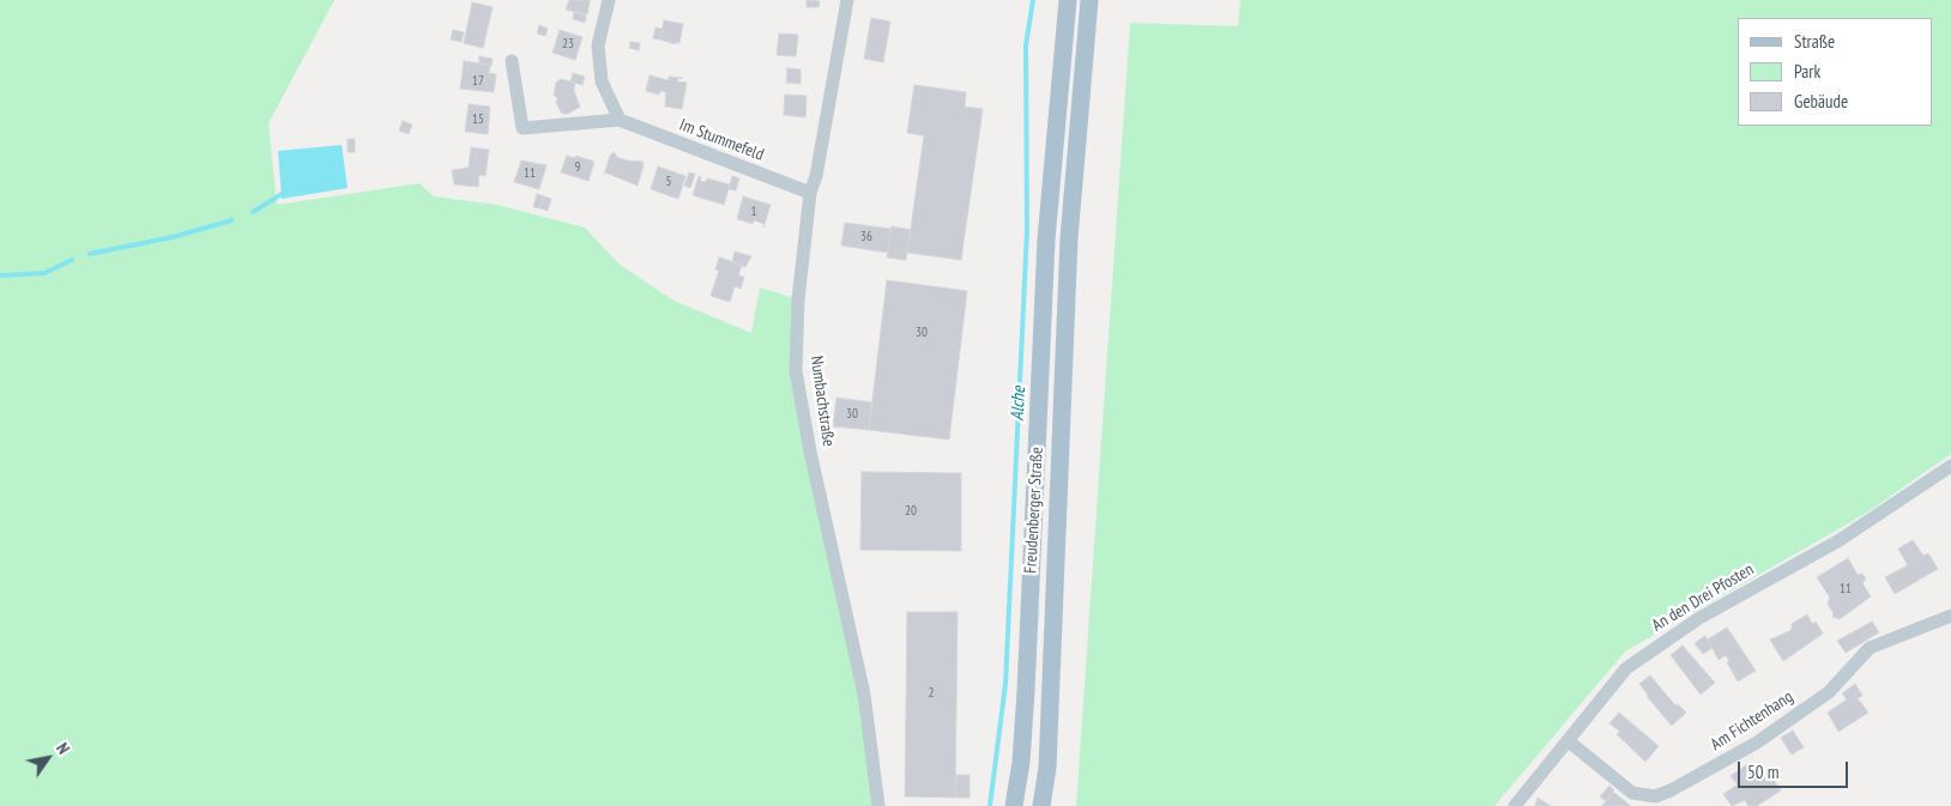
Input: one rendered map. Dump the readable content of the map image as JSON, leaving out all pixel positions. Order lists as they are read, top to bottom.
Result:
{
  "streets": {
    "main road": ["Freudenberger Straße"],
    "street": [
      "Im Stummefeld",
      "Numbachstraße",
      "An den Drei Pfosten",
      "Am Fichtenhang"
    ]
  },
  "crossings": [
    ["Im Stummefeld", "Numbachstraße"],
    ["An den Drei Pfosten", "Am Fichtenhang"]
  ],
  "water": ["Alche"],
  "house_numbers": [
    "23",
    "17",
    "15",
    "9",
    "11",
    "5",
    "1",
    "36",
    "30",
    "30",
    "20",
    "11",
    "2"
  ],
  "legend": ["Straße", "Park", "Gebäude"],
  "scale_bar": "50 m",
  "north": "top right"
}
